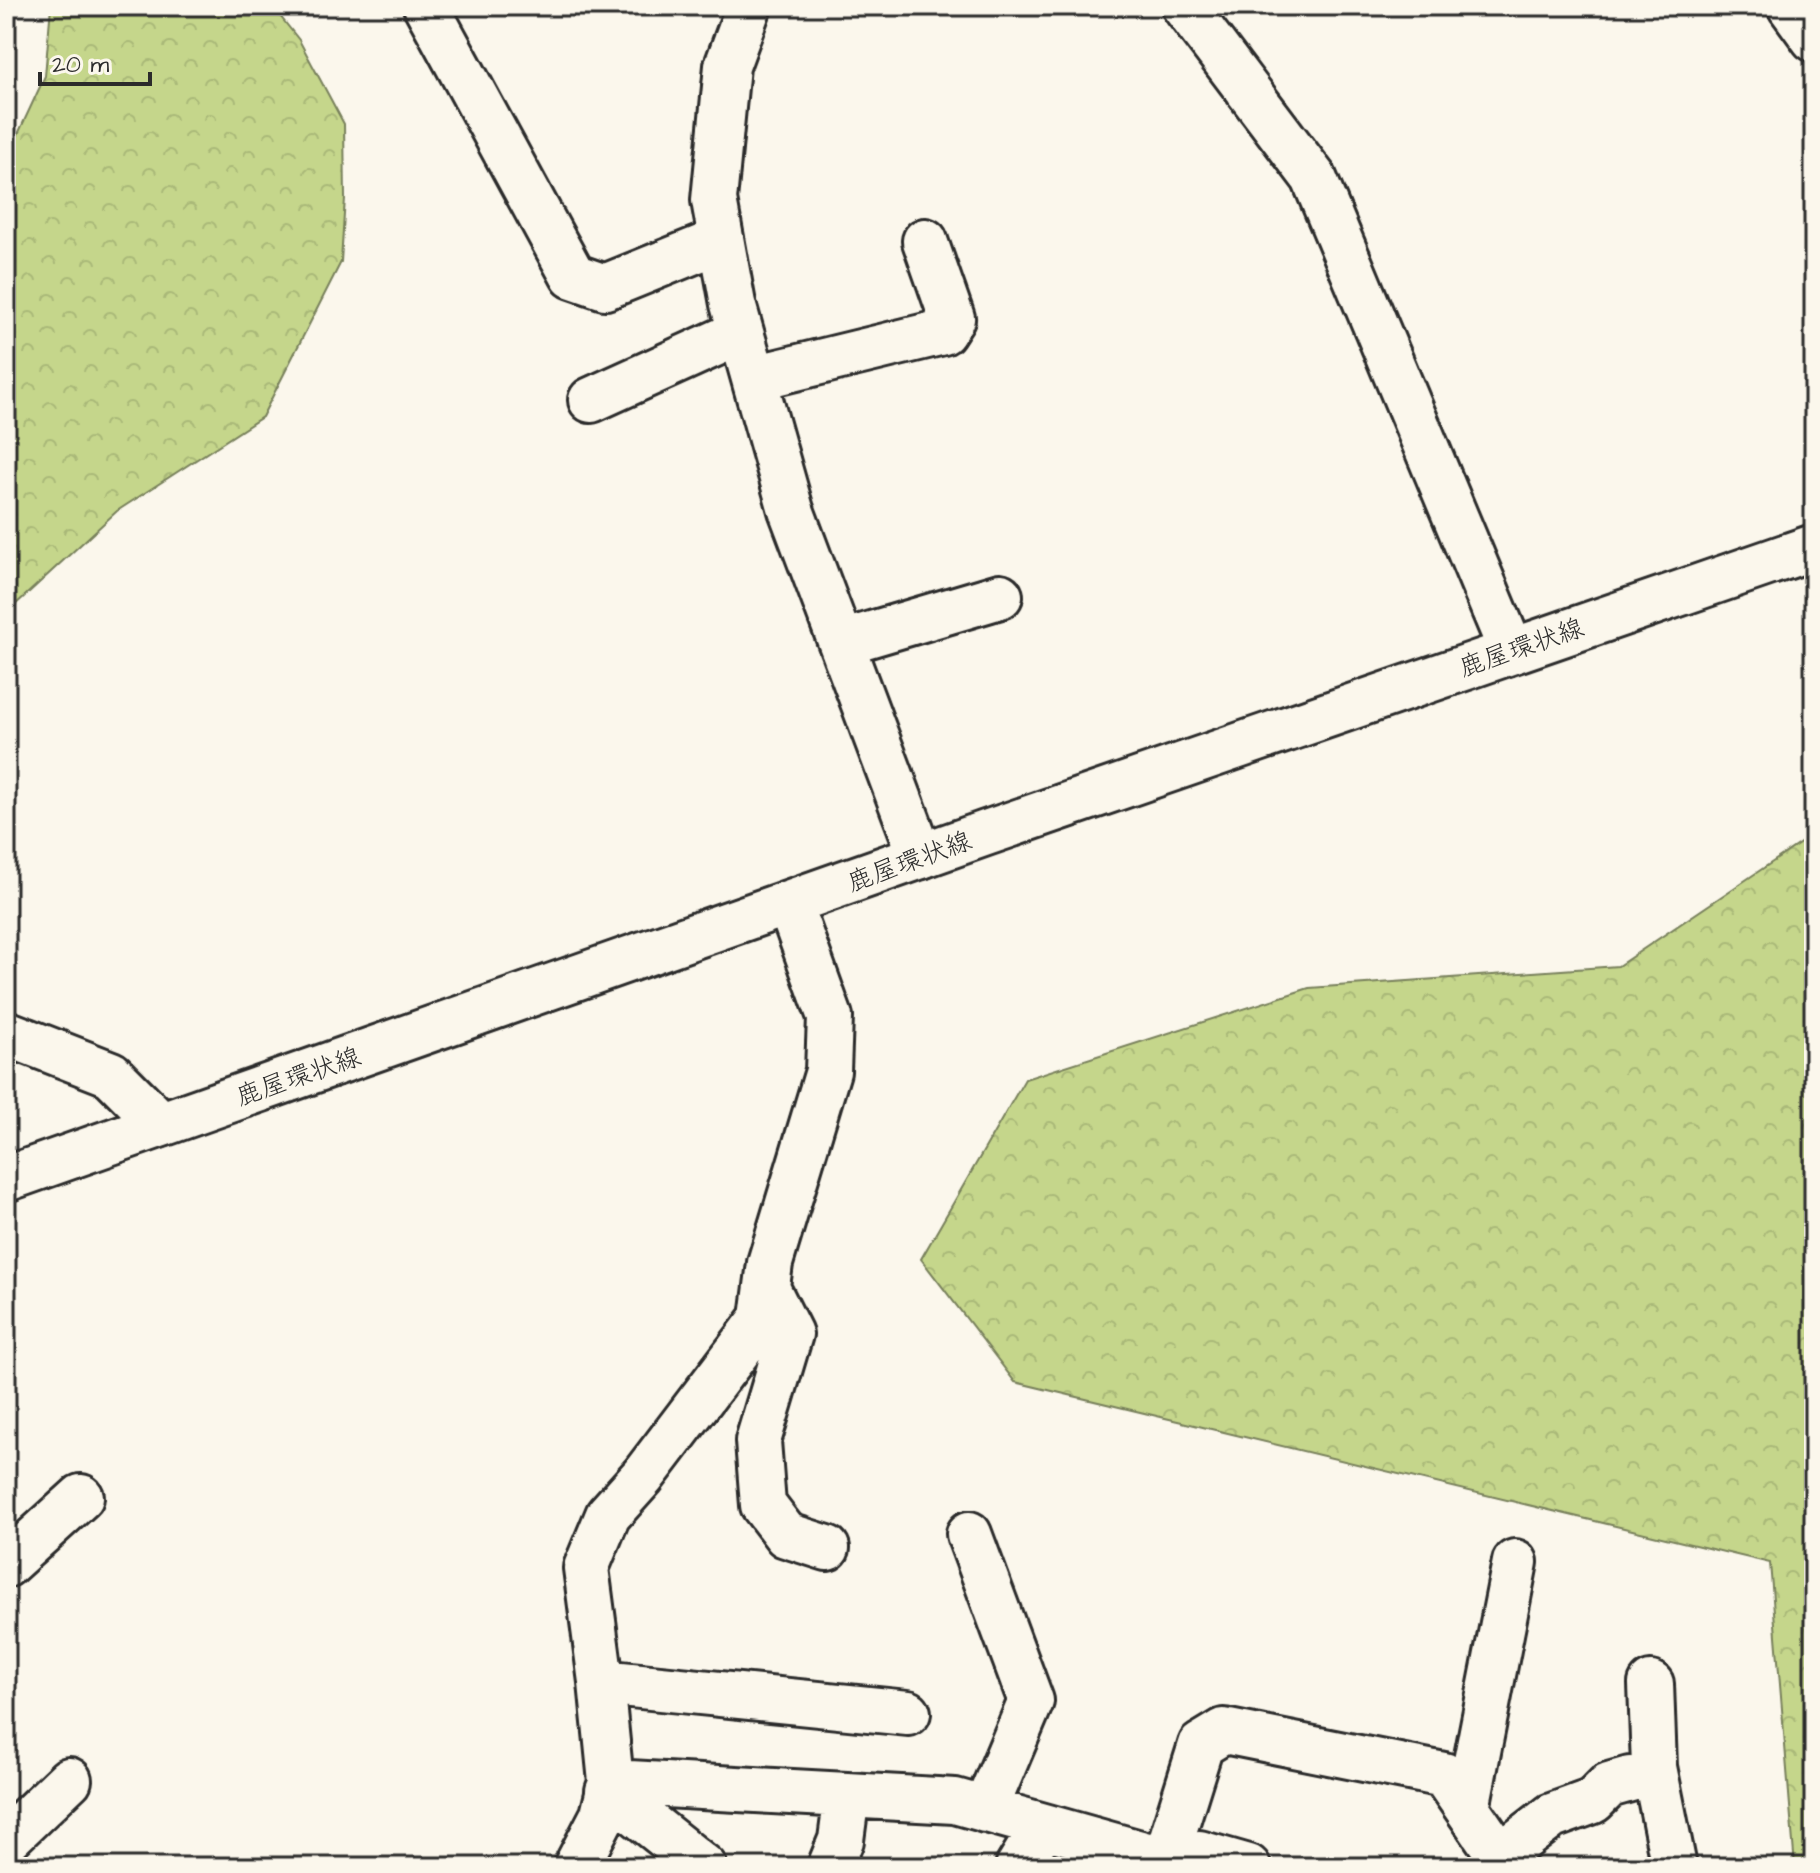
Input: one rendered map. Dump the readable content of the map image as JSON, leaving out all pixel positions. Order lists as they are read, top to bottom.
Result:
{
  "streets": {
    "street": ["鹿屋環状線"]
  },
  "scale_bar": "20 m"
}
